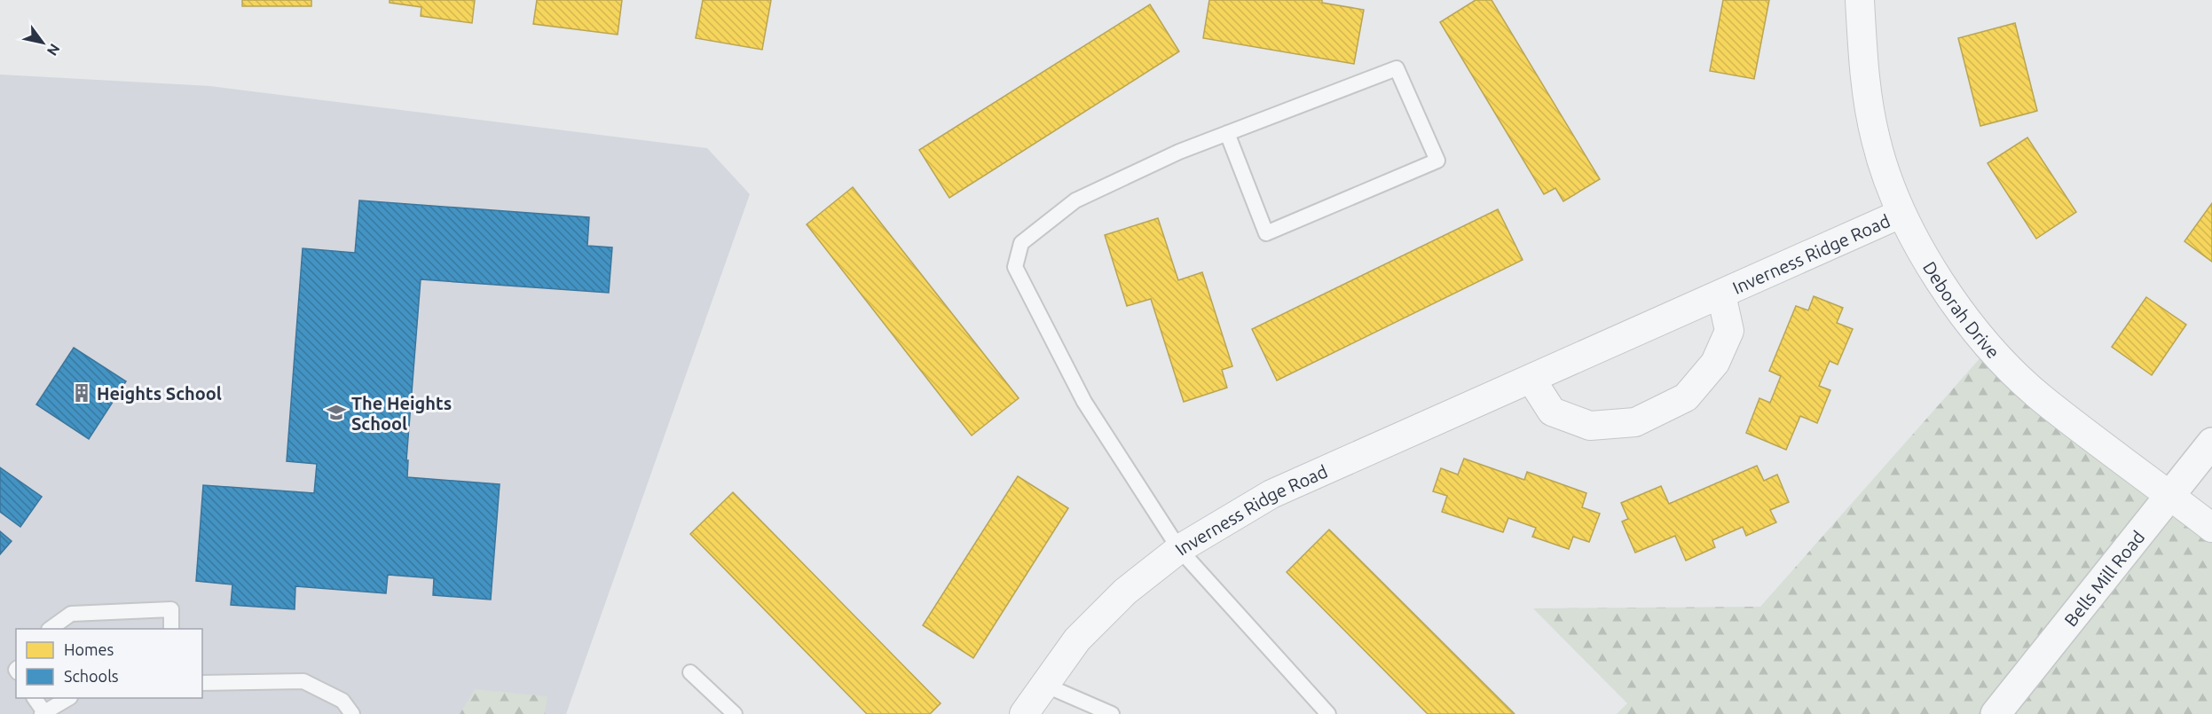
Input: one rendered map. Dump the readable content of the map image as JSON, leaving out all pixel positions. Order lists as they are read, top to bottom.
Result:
{
  "streets": {
    "street": ["Inverness Ridge Road", "Deborah Drive", "Bells Mill Road"]
  },
  "crossings": [
    ["Inverness Ridge Road", "Deborah Drive"],
    ["Deborah Drive", "Bells Mill Road"]
  ],
  "places": {
    "building": ["Heights School"],
    "school or university": ["The Heights School"]
  },
  "legend": ["Homes", "Schools"],
  "north": "bottom right"
}
